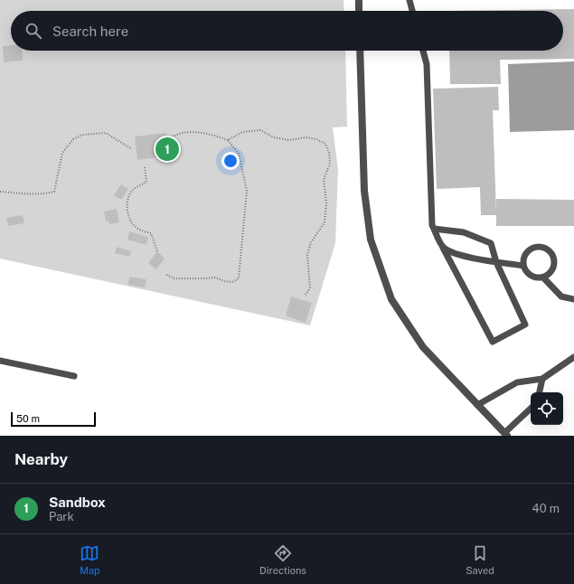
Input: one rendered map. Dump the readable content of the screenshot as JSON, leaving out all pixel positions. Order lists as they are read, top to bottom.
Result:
{
  "scale_bar": "50 m",
  "page": {
    "search": "Search here",
    "pins": "1",
    "scale": "50 m",
    "heading": "Nearby",
    "list": [
      {
        "mark": "1",
        "name": "Sandbox",
        "note": "Park",
        "value": "40 m"
      }
    ],
    "nav": ["Map", "Directions", "Saved"]
  }
}
